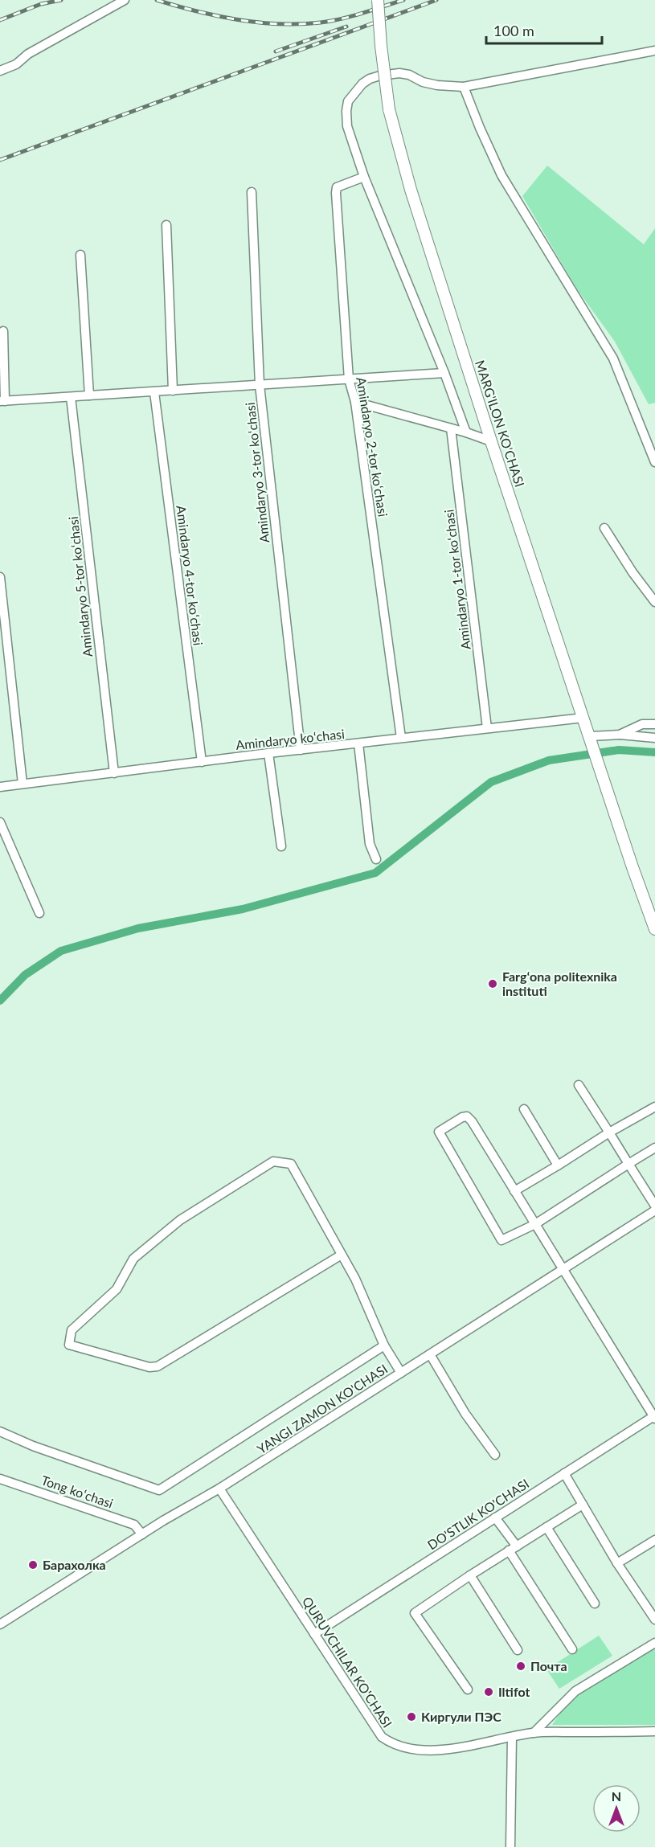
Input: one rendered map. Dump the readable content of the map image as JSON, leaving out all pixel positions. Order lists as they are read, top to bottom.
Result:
{
  "streets": {
    "main road": ["MARG'ILON KO'CHASI"],
    "street": [
      "Amindaryo 2-tor koʻchasi",
      "Amindaryo 3-tor koʻchasi",
      "Amindaryo 4-tor koʻchasi",
      "Amindaryo 1-tor koʻchasi",
      "Amindaryo 5-tor koʻchasi",
      "Amindaryo koʻchasi",
      "YANGI ZAMON KO'CHASI",
      "Tong koʻchasi",
      "DO'STLIK KO'CHASI",
      "QURUVCHILAR KO'CHASI"
    ]
  },
  "crossings": [
    ["MARG'ILON KO'CHASI", "Amindaryo koʻchasi"],
    ["Amindaryo 2-tor koʻchasi", "Amindaryo koʻchasi"],
    ["Amindaryo 3-tor koʻchasi", "Amindaryo koʻchasi"],
    ["Amindaryo 4-tor koʻchasi", "Amindaryo koʻchasi"],
    ["Amindaryo 1-tor koʻchasi", "Amindaryo koʻchasi"],
    ["Amindaryo 5-tor koʻchasi", "Amindaryo koʻchasi"],
    ["YANGI ZAMON KO'CHASI", "Tong koʻchasi"],
    ["YANGI ZAMON KO'CHASI", "QURUVCHILAR KO'CHASI"],
    ["DO'STLIK KO'CHASI", "QURUVCHILAR KO'CHASI"]
  ],
  "places": [
    "Fargʻona politexnika instituti",
    "Барахолка",
    "Почта",
    "Iltifot",
    "Киргули ПЭС"
  ],
  "scale_bar": "100 m",
  "north": "top"
}
